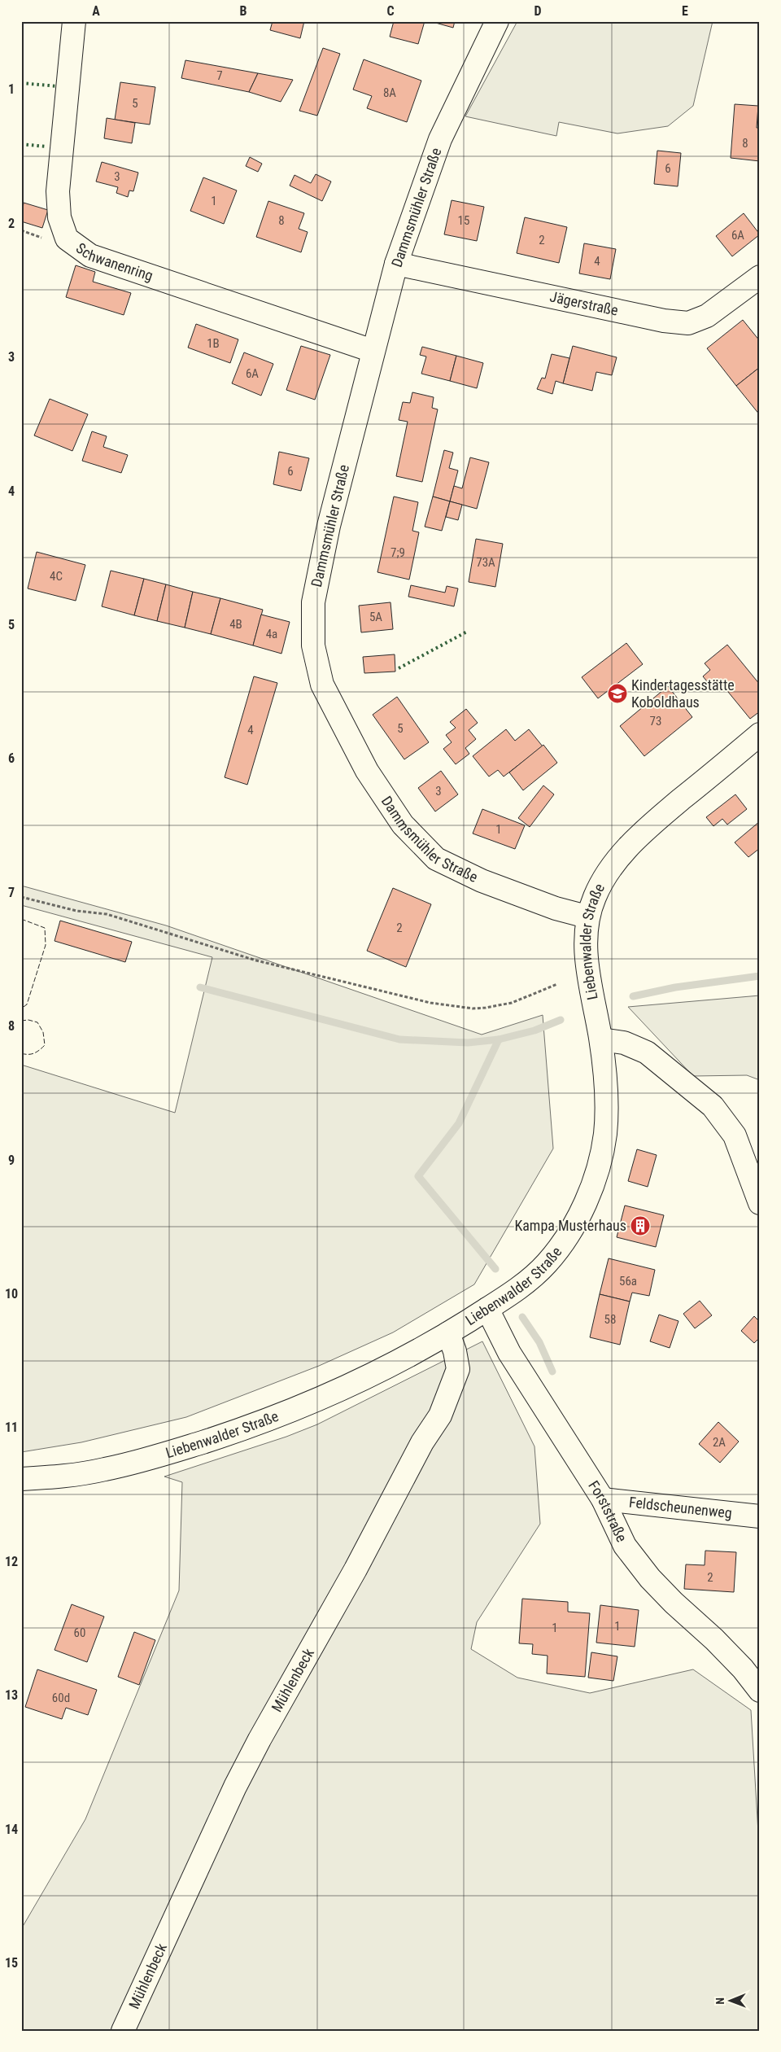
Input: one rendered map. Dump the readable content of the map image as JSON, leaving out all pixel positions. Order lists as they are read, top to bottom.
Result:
{
  "streets": {
    "street": [
      "Dammsmühler Straße",
      "Schwanenring",
      "Jägerstraße",
      "Liebenwalder Straße",
      "Feldscheunenweg",
      "Forststraße",
      "Mühlenbeck"
    ]
  },
  "crossings": [
    ["Dammsmühler Straße", "Schwanenring"],
    ["Dammsmühler Straße", "Jägerstraße"],
    ["Dammsmühler Straße", "Liebenwalder Straße"],
    ["Liebenwalder Straße", "Forststraße"],
    ["Liebenwalder Straße", "Mühlenbeck"],
    ["Feldscheunenweg", "Forststraße"]
  ],
  "places": {
    "school or university": ["Kindertagesstätte Koboldhaus"],
    "building": ["Kampa Musterhaus"]
  },
  "house_numbers": [
    "7",
    "8A",
    "5",
    "8",
    "6",
    "3",
    "1",
    "8",
    "15",
    "6A",
    "2",
    "4",
    "1B",
    "6A",
    "6",
    "7;9",
    "73A",
    "4C",
    "5A",
    "4B",
    "4a",
    "73",
    "5",
    "4",
    "3",
    "1",
    "2",
    "56a",
    "58",
    "2A",
    "2",
    "1",
    "1",
    "60",
    "60d"
  ],
  "north": "left",
  "grid": {
    "columns": [
      "A",
      "B",
      "C",
      "D",
      "E"
    ],
    "rows": [
      "1",
      "2",
      "3",
      "4",
      "5",
      "6",
      "7",
      "8",
      "9",
      "10",
      "11",
      "12",
      "13",
      "14",
      "15"
    ]
  }
}
